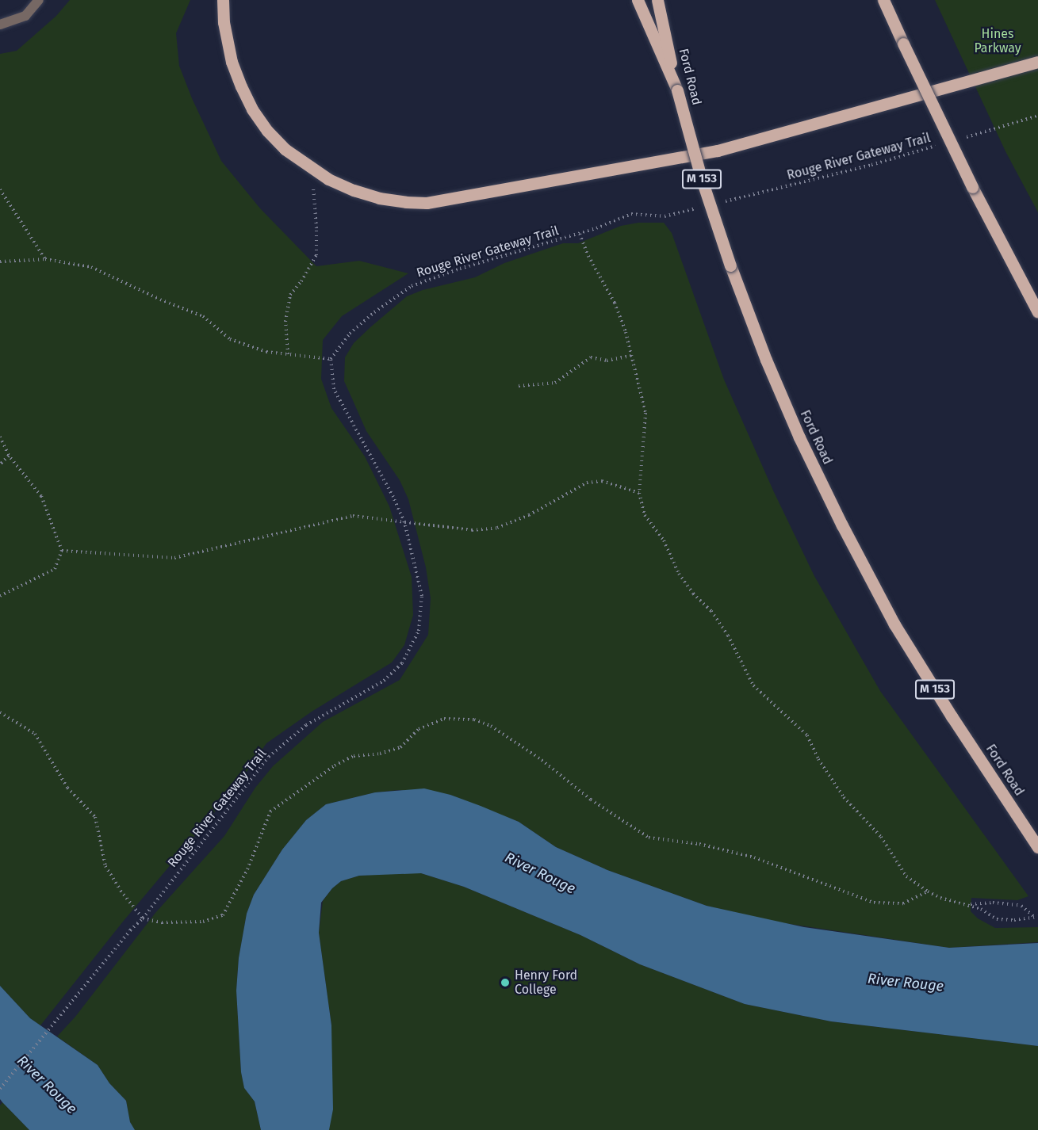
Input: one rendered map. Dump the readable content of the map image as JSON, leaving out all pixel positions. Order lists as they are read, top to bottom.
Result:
{
  "streets": {
    "main road": ["Ford Road", "M 153"],
    "path": ["Rouge River Gateway Trail"]
  },
  "water": ["River Rouge"],
  "parks": ["Hines Parkway"],
  "places": ["Henry Ford College"]
}
